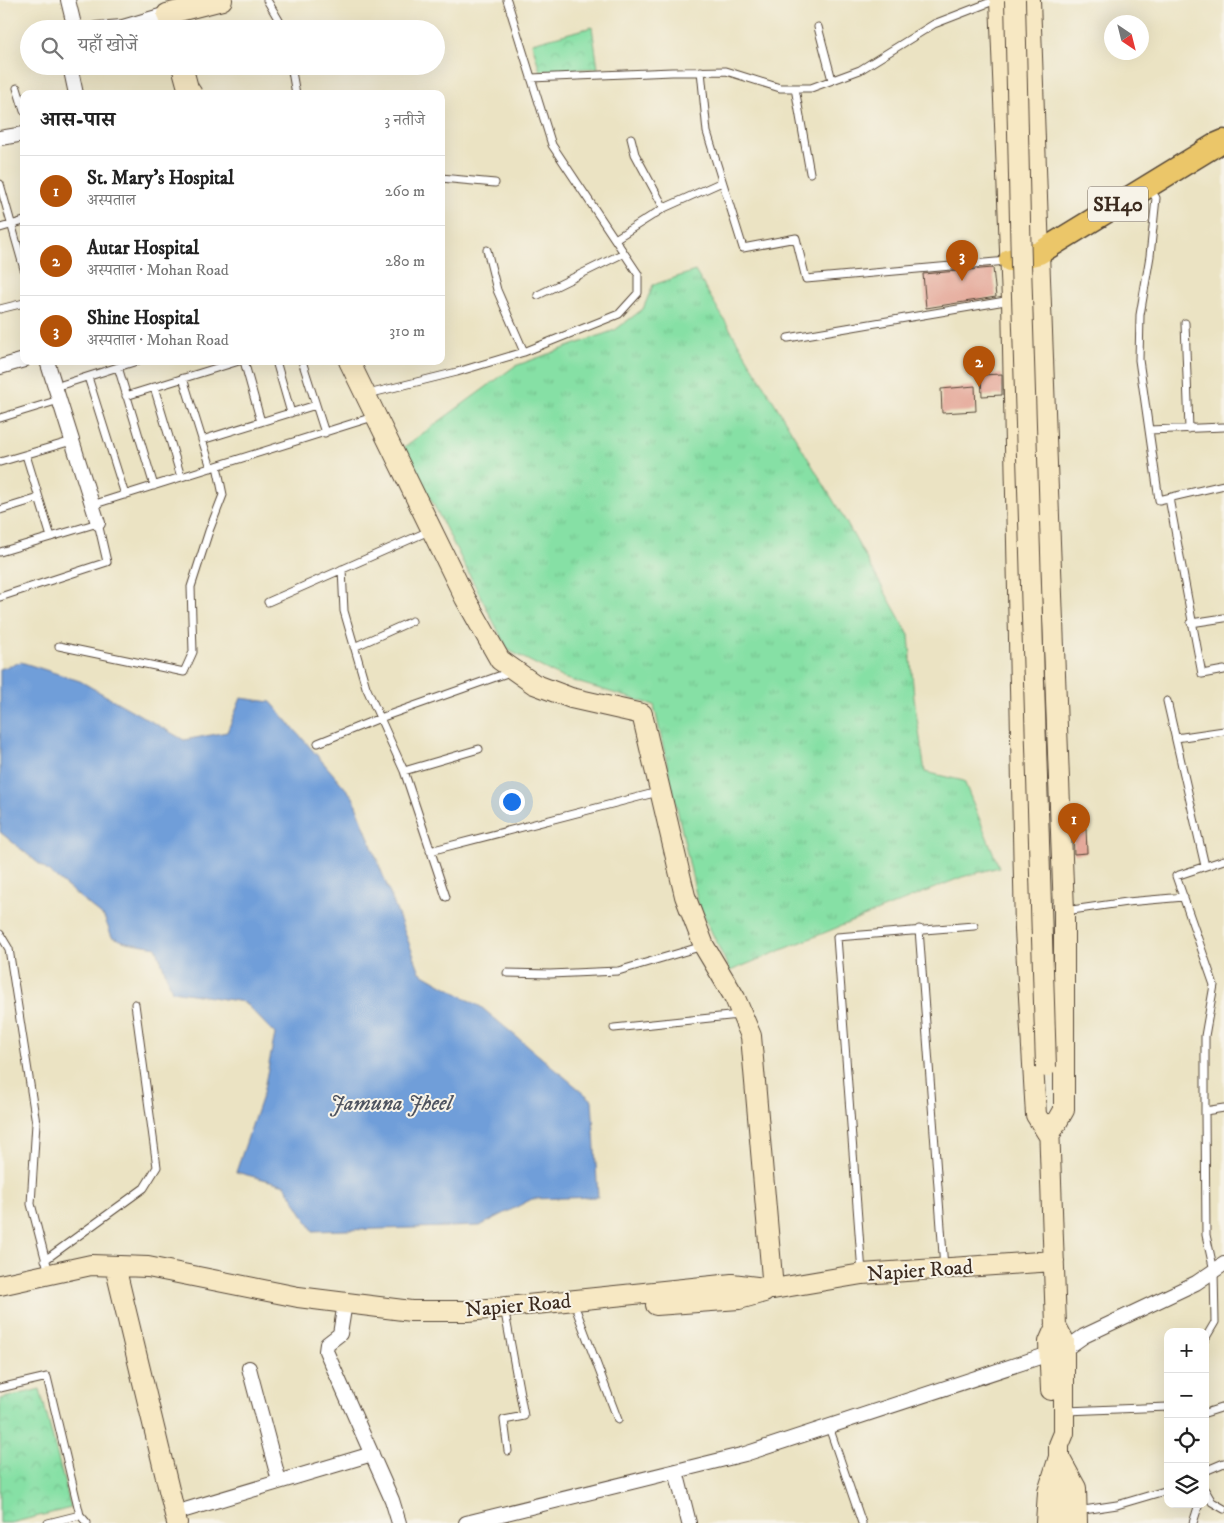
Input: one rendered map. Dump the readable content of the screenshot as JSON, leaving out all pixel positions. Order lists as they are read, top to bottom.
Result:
{
  "streets": {
    "main road": ["SH40", "Napier Road"]
  },
  "water": ["Jamuna Jheel"],
  "north": "bottom right",
  "page": {
    "search": "यहाँ खोजें",
    "heading": ["आस-पास", "3 नतीजे"],
    "list": [
      {
        "mark": "1",
        "name": "St. Mary's Hospital",
        "note": "अस्पताल",
        "value": "260 m"
      },
      {
        "mark": "2",
        "name": "Autar Hospital",
        "note": "अस्पताल · Mohan Road",
        "value": "280 m"
      },
      {
        "mark": "3",
        "name": "Shine Hospital",
        "note": "अस्पताल · Mohan Road",
        "value": "310 m"
      }
    ],
    "pins": ["3", "2", "1"],
    "map_buttons": ["+", "−"]
  }
}
